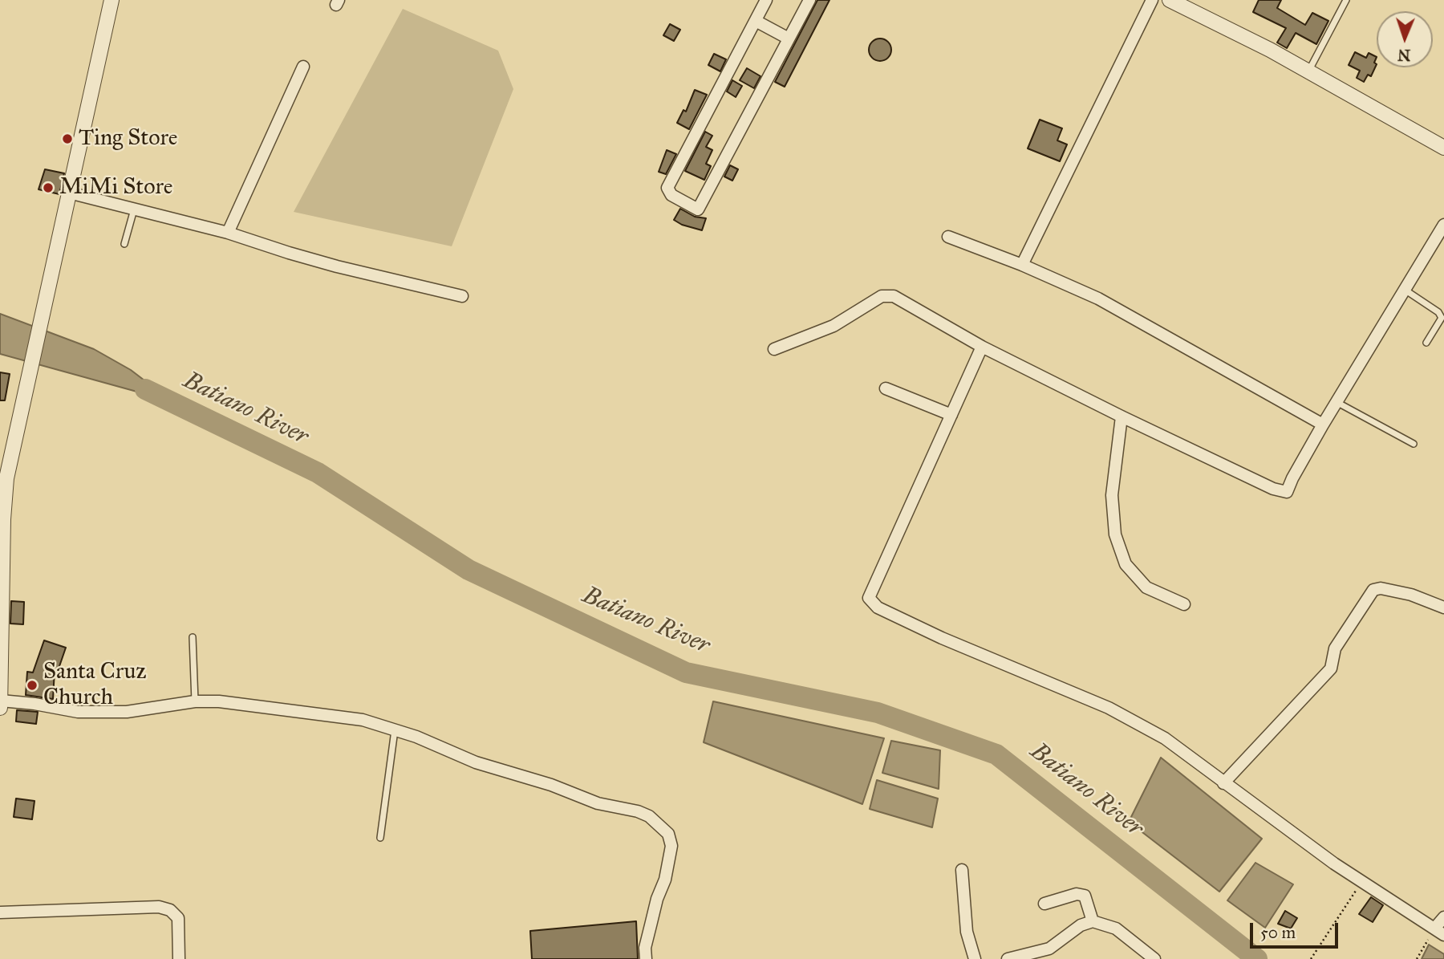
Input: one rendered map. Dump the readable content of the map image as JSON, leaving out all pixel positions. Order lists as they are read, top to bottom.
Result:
{
  "water": ["Batiano River"],
  "places": ["Ting Store", "MiMi Store", "Santa Cruz Church"],
  "scale_bar": "50 m",
  "north": "bottom"
}
